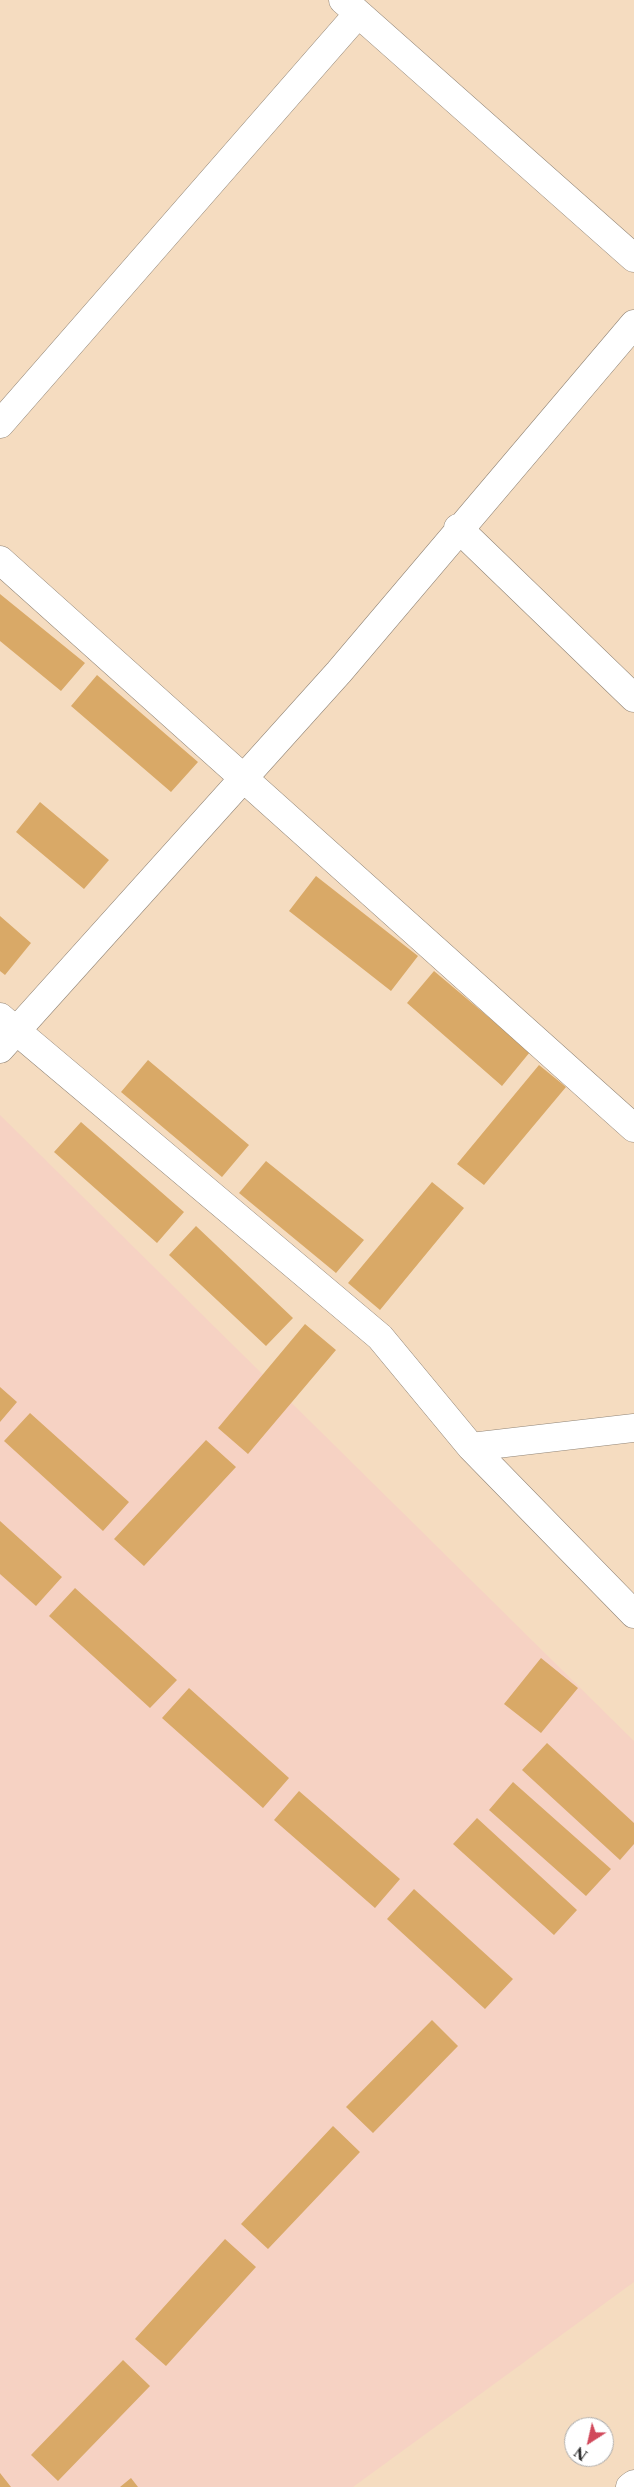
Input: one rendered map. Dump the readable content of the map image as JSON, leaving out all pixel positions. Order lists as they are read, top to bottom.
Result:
{
  "north": "bottom left"
}
